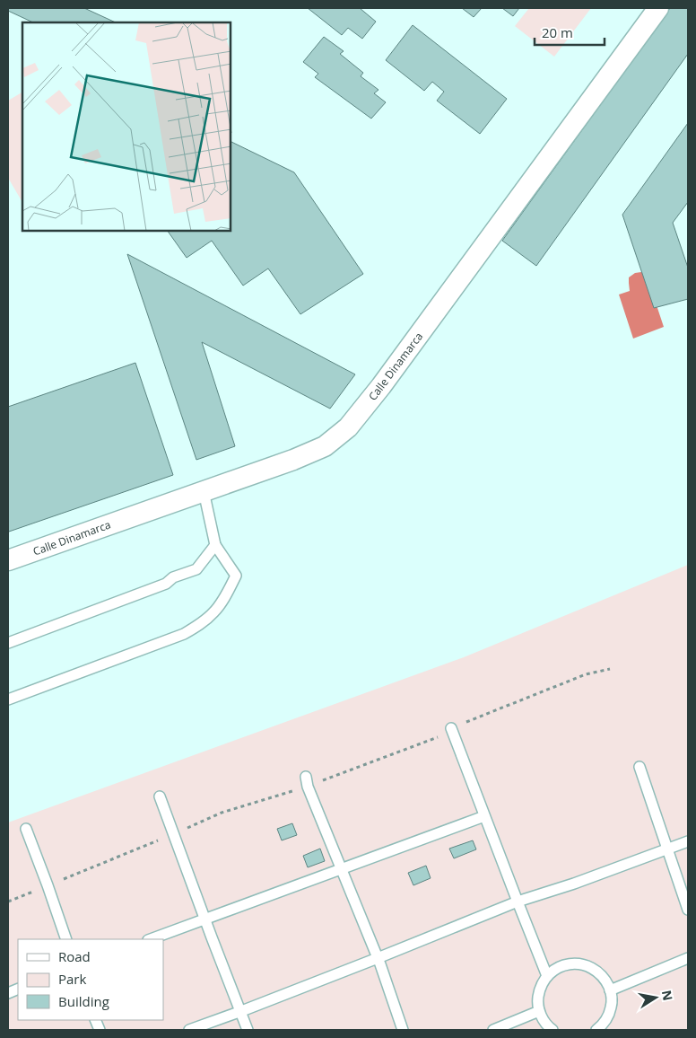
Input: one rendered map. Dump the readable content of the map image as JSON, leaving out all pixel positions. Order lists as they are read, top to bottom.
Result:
{
  "streets": {
    "street": ["Calle Dinamarca"]
  },
  "legend": ["Road", "Park", "Building"],
  "scale_bar": "20 m",
  "north": "right"
}
